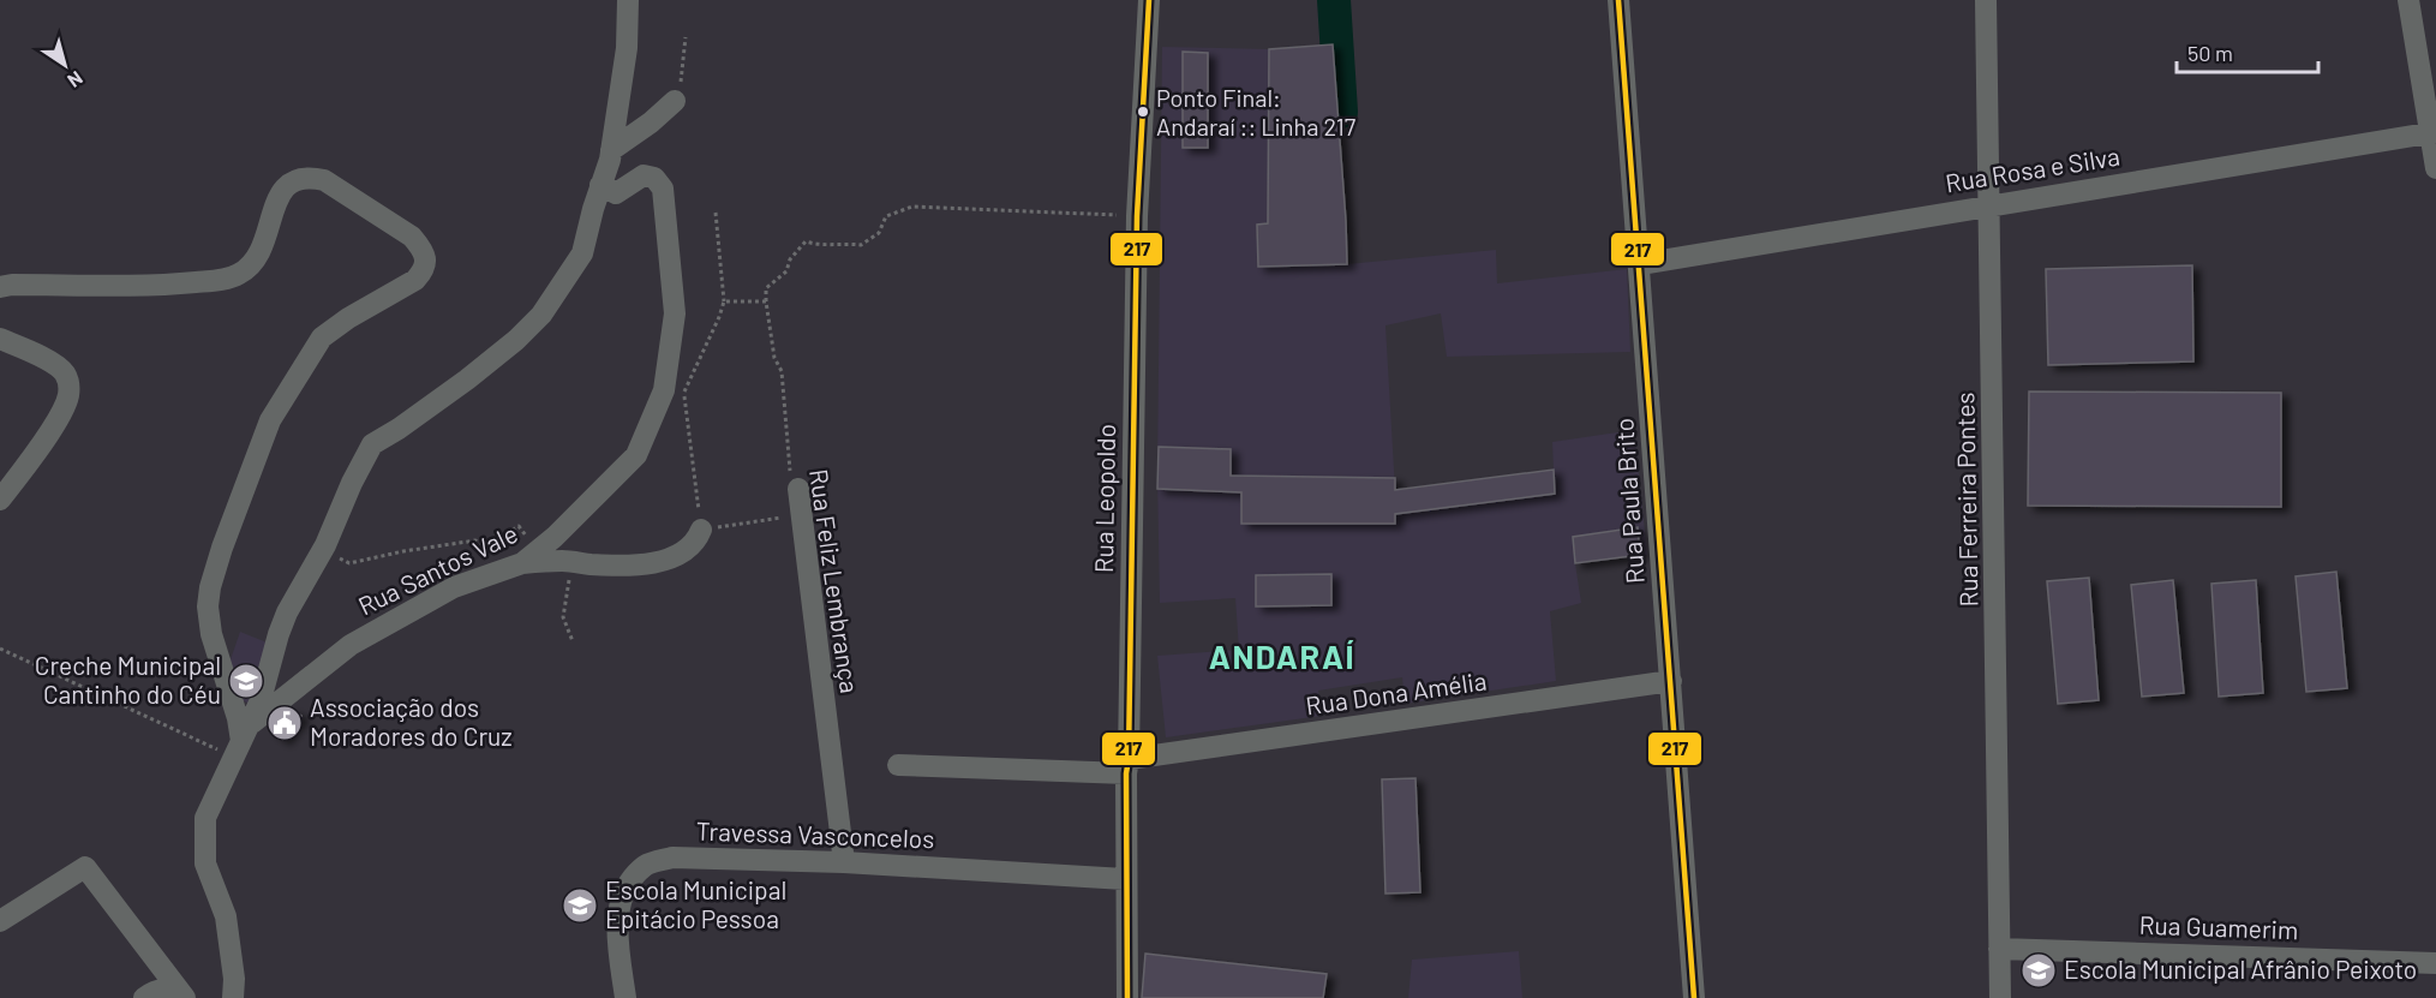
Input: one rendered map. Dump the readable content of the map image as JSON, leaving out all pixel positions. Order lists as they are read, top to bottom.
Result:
{
  "streets": {
    "street": [
      "Rua Rosa e Silva",
      "Rua Leopoldo",
      "Rua Ferreira Pontes",
      "Rua Paula Brito",
      "Rua Santos Vale",
      "Rua Feliz Lembrança",
      "Rua Dona Amélia",
      "Travessa Vasconcelos",
      "Rua Guamerim"
    ]
  },
  "crossings": [
    ["Rua Rosa e Silva", "Rua Ferreira Pontes"],
    ["Rua Rosa e Silva", "Rua Paula Brito"],
    ["Rua Leopoldo", "Rua Dona Amélia"],
    ["Rua Leopoldo", "Travessa Vasconcelos"],
    ["Rua Ferreira Pontes", "Rua Guamerim"],
    ["Rua Paula Brito", "Rua Dona Amélia"],
    ["Rua Feliz Lembrança", "Travessa Vasconcelos"]
  ],
  "districts": ["ANDARAÍ"],
  "places": {
    "other": ["Ponto Final: Andaraí :: Linha 217"],
    "school or university": ["Creche Municipal Cantinho do Céu", "Escola Municipal Epitácio Pessoa", "Escola Municipal Afrânio Peixoto"],
    "public building": ["Associação dos Moradores do Cruz"]
  },
  "lines": ["transit line 217"],
  "scale_bar": "50 m",
  "north": "bottom right"
}
